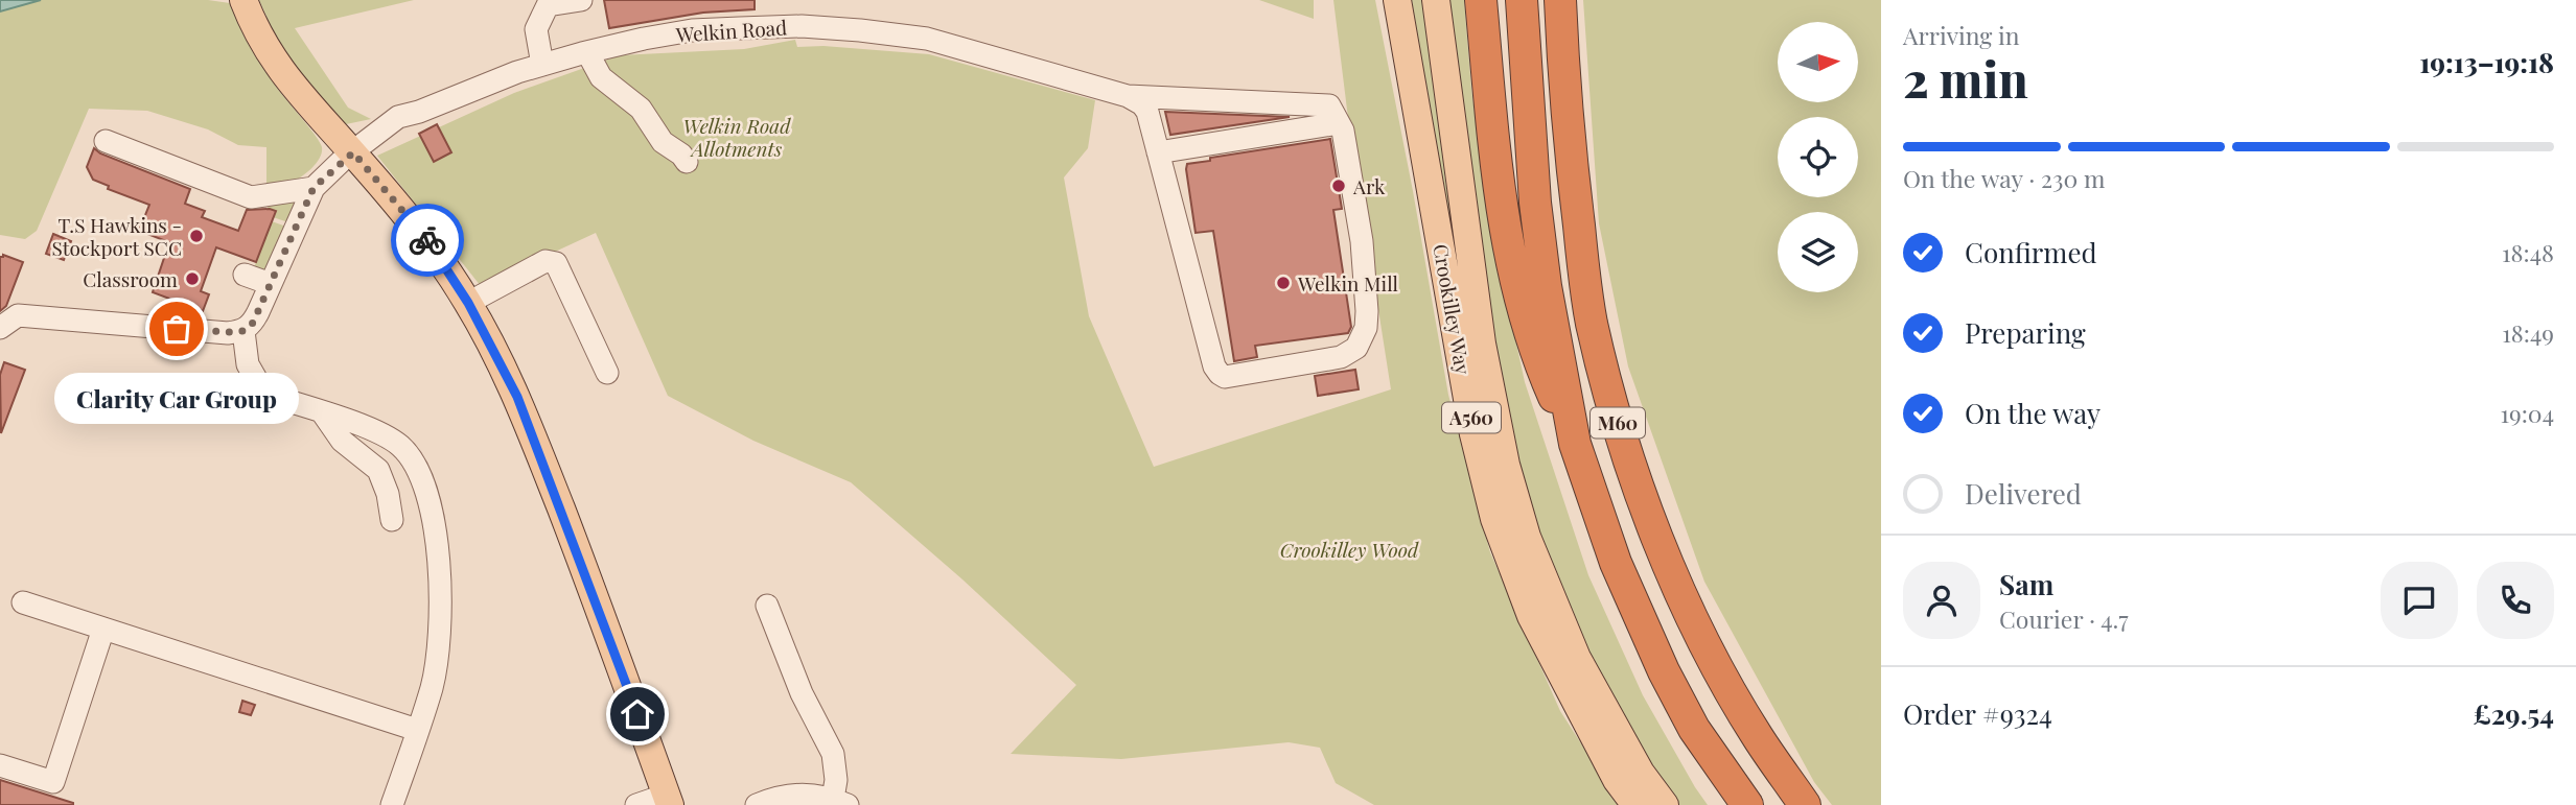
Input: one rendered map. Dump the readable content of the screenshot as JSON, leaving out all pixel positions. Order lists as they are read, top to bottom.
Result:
{
  "streets": {
    "highway": ["M60"],
    "main road": ["Crookilley Way", "A560"],
    "street": ["Welkin Road"]
  },
  "parks": ["Welkin Road Allotments", "Crookilley Wood"],
  "places": [
    "Ark",
    "T.S Hawkins - Stockport SCC",
    "Classroom",
    "Welkin Mill",
    "Clarity Car Group"
  ],
  "north": "right",
  "page": {
    "heading": ["2 min", "Arriving in", "19:13–19:18"],
    "panel": [
      "Sam",
      "Courier · 4.7",
      "Order #9324",
      "£29.54"
    ],
    "bar": "On the way · 230 m",
    "list": [
      ["Confirmed", "18:48"],
      ["Preparing", "18:49"],
      ["On the way", "19:04"],
      "Delivered"
    ],
    "bubble": "Clarity Car Group"
  }
}
